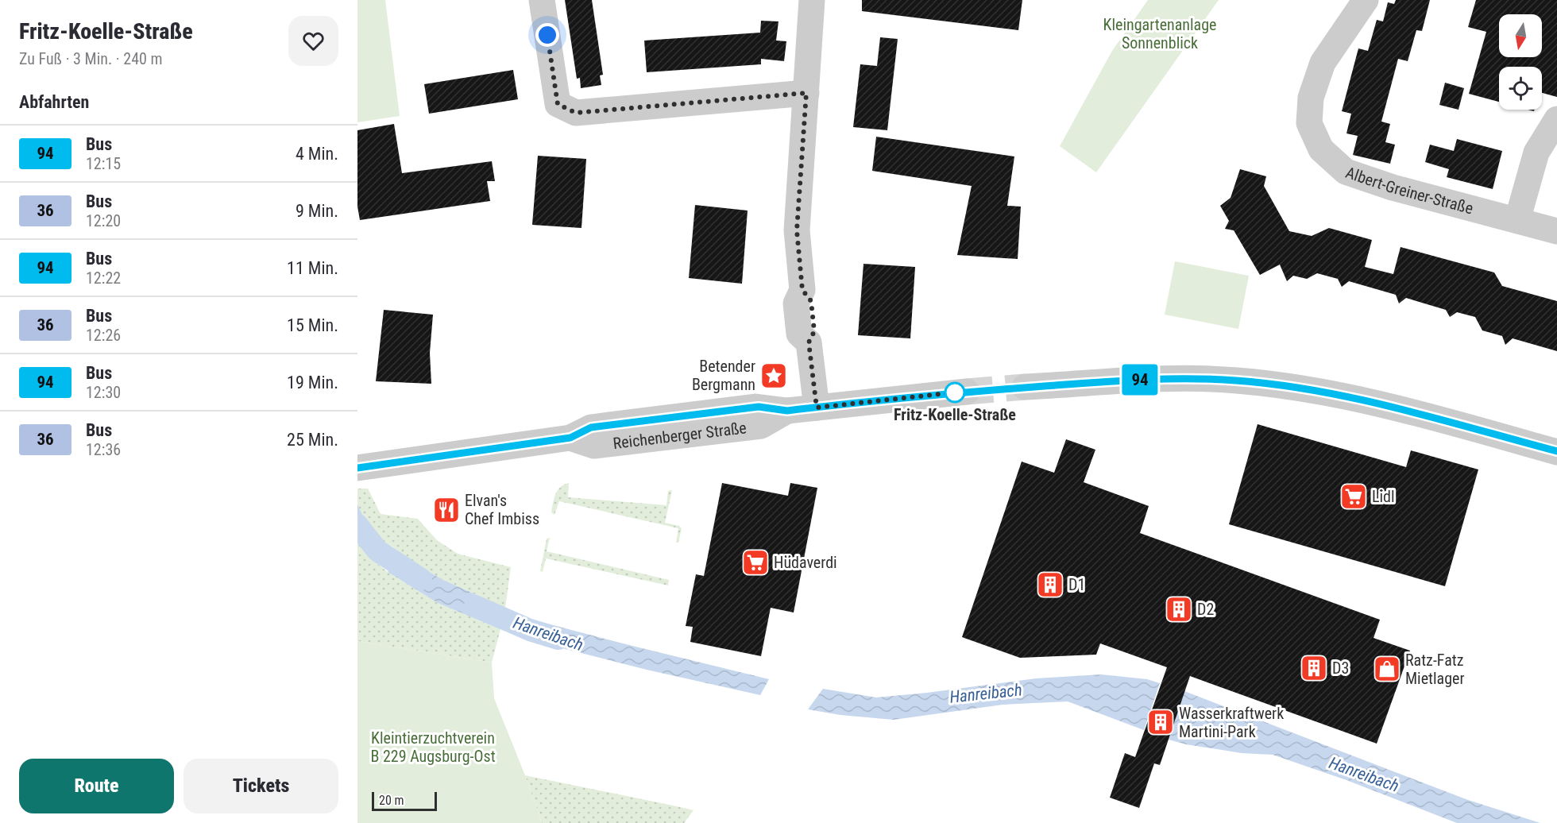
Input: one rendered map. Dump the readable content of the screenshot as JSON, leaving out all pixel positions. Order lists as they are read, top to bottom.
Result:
{
  "streets": {
    "street": ["Albert-Greiner-Straße", "Reichenberger Straße"]
  },
  "water": ["Hanreibach"],
  "parks": ["Kleingartenanlage Sonnenblick", "Kleintierzuchtverein B 229 Augsburg-Ost"],
  "places": {
    "place": ["Betender Bergmann"],
    "other": ["Fritz-Koelle-Straße"],
    "supermarket": ["Lidl", "Hüdaverdi"],
    "restaurant": ["Elvan's Chef Imbiss"],
    "building": [
      "D1",
      "D2",
      "D3",
      "Wasserkraftwerk Martini-Park"
    ],
    "shop": ["Ratz-Fatz Mietlager"]
  },
  "lines": ["bus line 94"],
  "scale_bar": "20 m",
  "north": "bottom",
  "page": {
    "heading": [
      ["Fritz-Koelle-Straße", "Zu Fuß · 3 Min. · 240 m"],
      "Abfahrten"
    ],
    "on_map": "94",
    "list": [
      {
        "mark": "94",
        "name": "Bus",
        "note": "12:15",
        "value": "4 Min."
      },
      {
        "mark": "36",
        "name": "Bus",
        "note": "12:20",
        "value": "9 Min."
      },
      {
        "mark": "94",
        "name": "Bus",
        "note": "12:22",
        "value": "11 Min."
      },
      {
        "mark": "36",
        "name": "Bus",
        "note": "12:26",
        "value": "15 Min."
      },
      {
        "mark": "94",
        "name": "Bus",
        "note": "12:30",
        "value": "19 Min."
      },
      {
        "mark": "36",
        "name": "Bus",
        "note": "12:36",
        "value": "25 Min."
      }
    ],
    "buttons": ["Route", "Tickets"],
    "scale": "20 m"
  }
}
